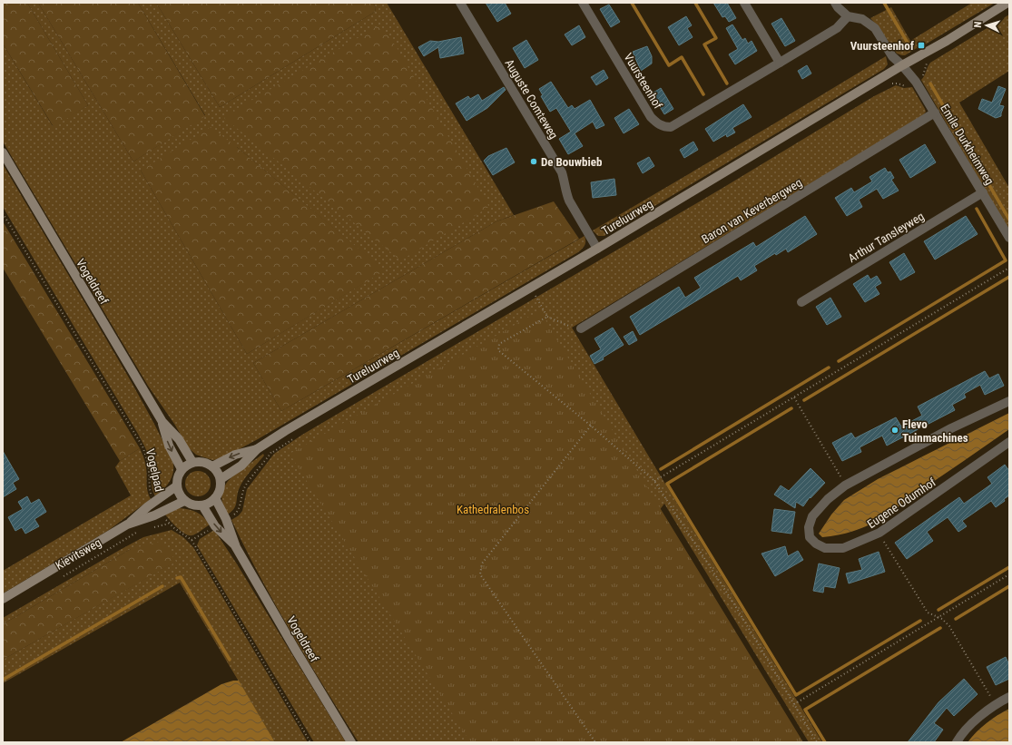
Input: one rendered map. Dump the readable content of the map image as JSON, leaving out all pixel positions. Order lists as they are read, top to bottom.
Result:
{
  "streets": {
    "street": [
      "Vuursteenhof",
      "Auguste Comteweg",
      "Emile Durkheimweg",
      "Baron van Keverbergweg",
      "Tureluurweg",
      "Arthur Tansleyweg",
      "Vogeldreef",
      "Eugene Odumhof",
      "Kievitsweg"
    ],
    "path": ["Vogelpad"]
  },
  "crossings": [
    ["Vuursteenhof", "Emile Durkheimweg"],
    ["Auguste Comteweg", "Tureluurweg"],
    ["Emile Durkheimweg", "Baron van Keverbergweg"],
    ["Emile Durkheimweg", "Tureluurweg"],
    ["Emile Durkheimweg", "Arthur Tansleyweg"],
    ["Tureluurweg", "Vogeldreef"],
    ["Tureluurweg", "Kievitsweg"],
    ["Vogeldreef", "Kievitsweg"],
    ["Vogelpad", "Kievitsweg"]
  ],
  "parks": ["Kathedralenbos"],
  "places": {
    "transit": ["Vuursteenhof"],
    "other": ["De Bouwbieb", "Flevo Tuinmachines"]
  },
  "north": "left"
}
